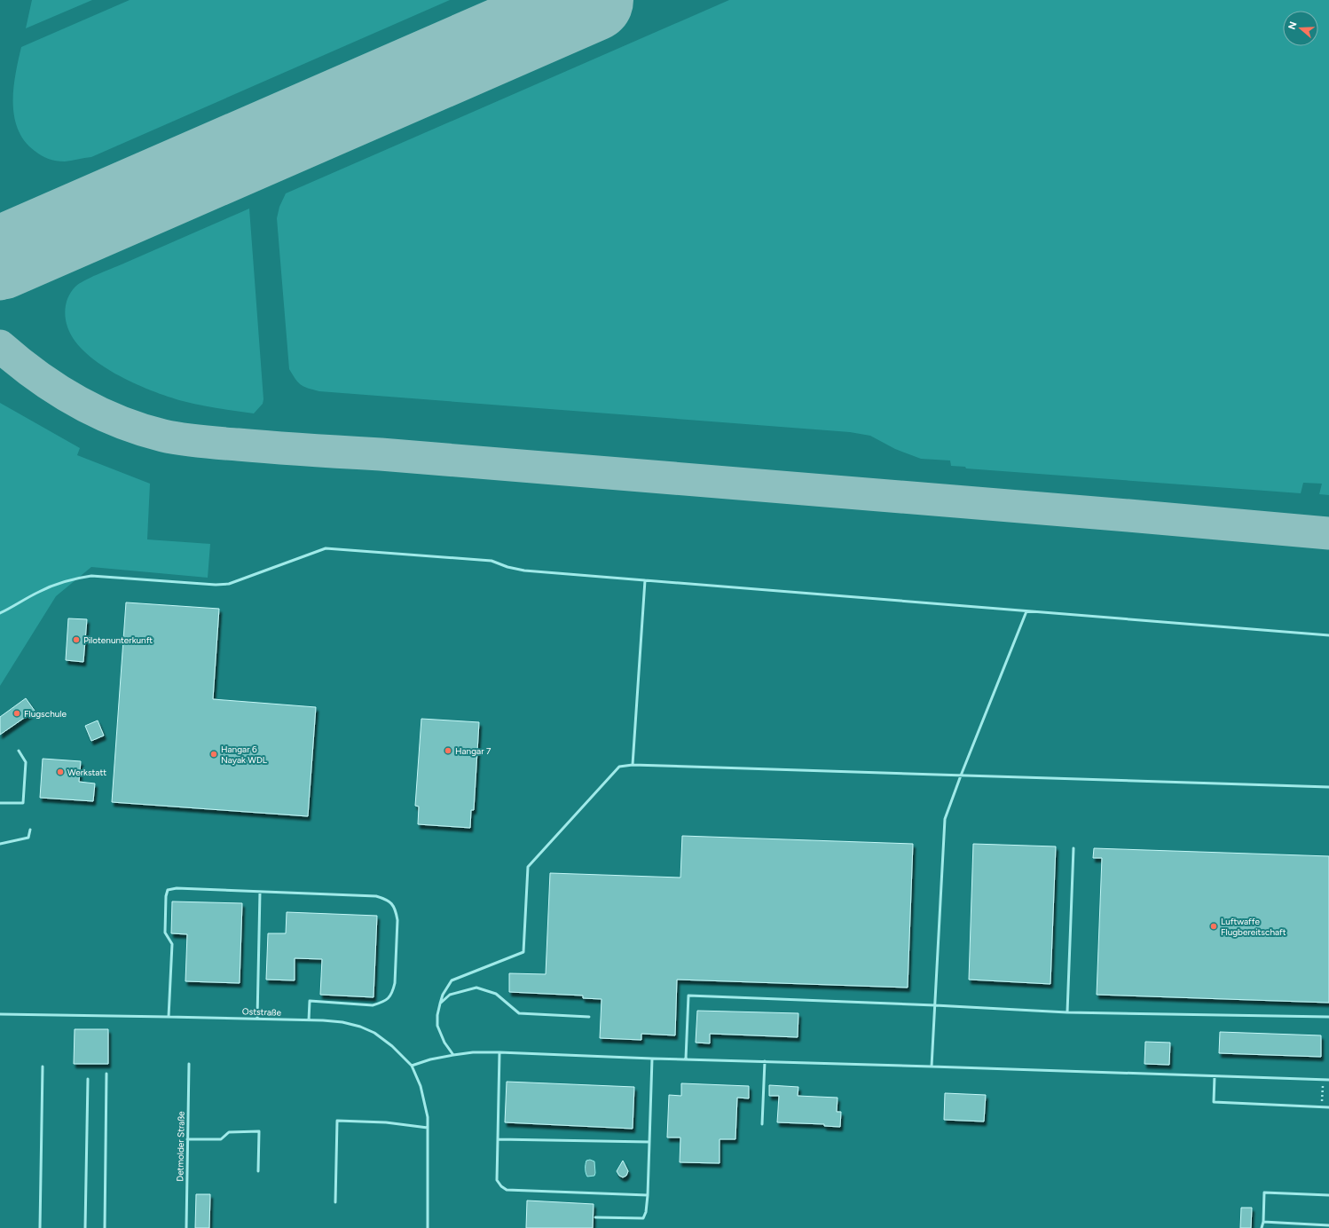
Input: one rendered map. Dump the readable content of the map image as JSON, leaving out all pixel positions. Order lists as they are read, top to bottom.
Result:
{
  "streets": {
    "lane": ["Oststraße", "Detmolder Straße"]
  },
  "places": [
    "Pilotenunterkunft",
    "Flugschule",
    "Hangar 7",
    "Hangar 6 Nayak WDL",
    "Werkstatt",
    "Luftwaffe Flugbereitschaft"
  ],
  "north": "left"
}
